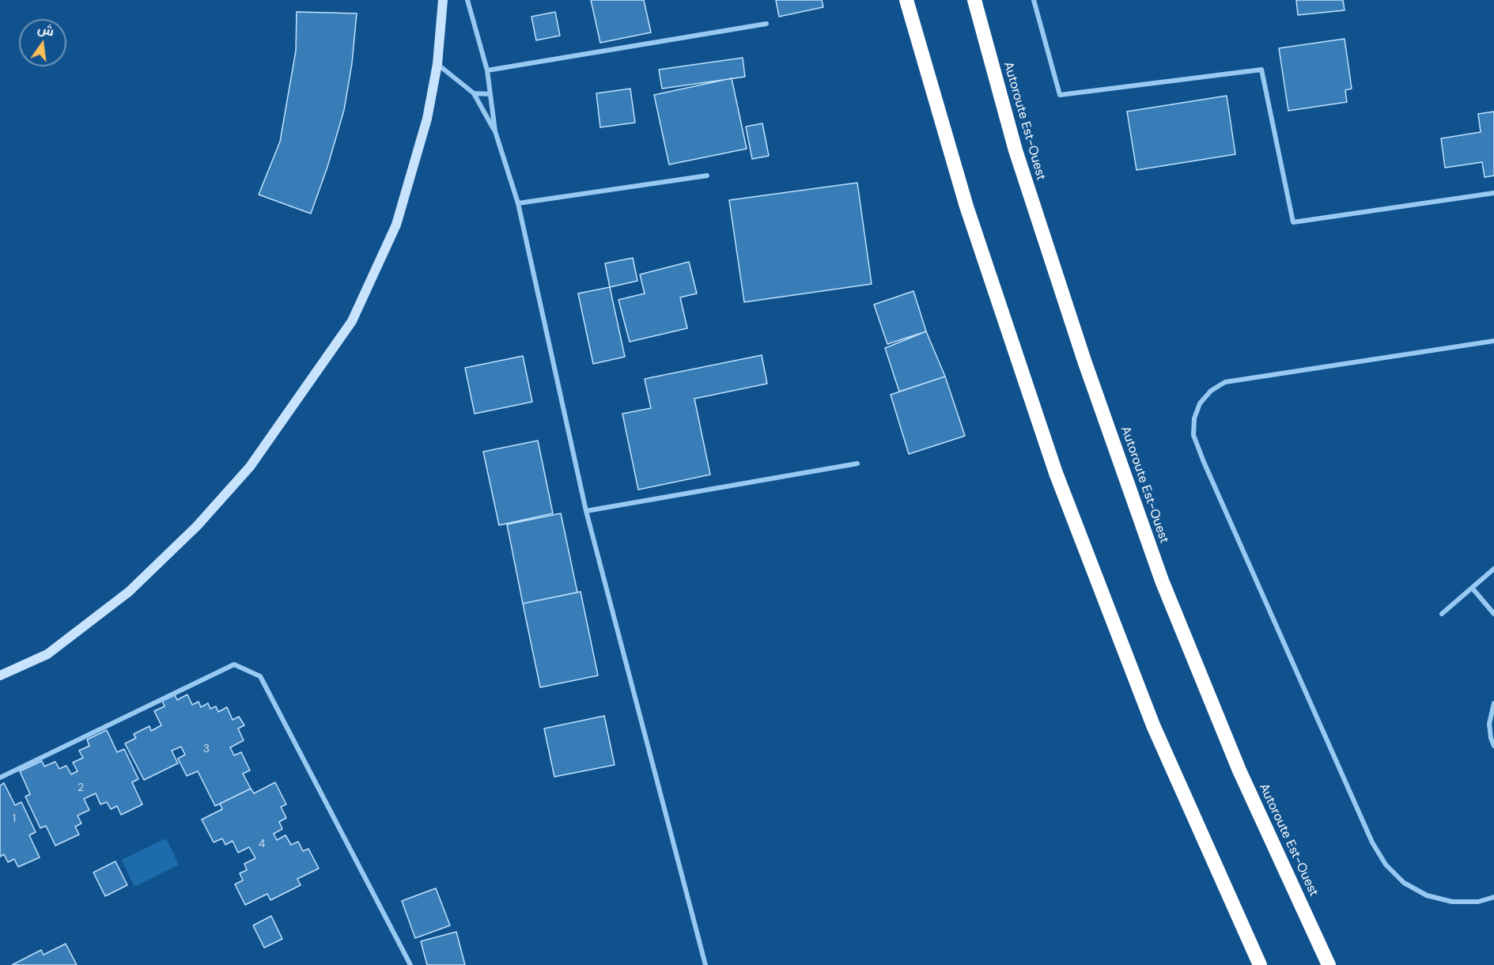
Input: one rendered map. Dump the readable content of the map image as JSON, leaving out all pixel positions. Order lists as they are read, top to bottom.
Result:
{
  "streets": {
    "highway": ["Autoroute Est-Ouest"]
  },
  "house_numbers": [
    "3",
    "2",
    "1",
    "4"
  ],
  "north": "top"
}
